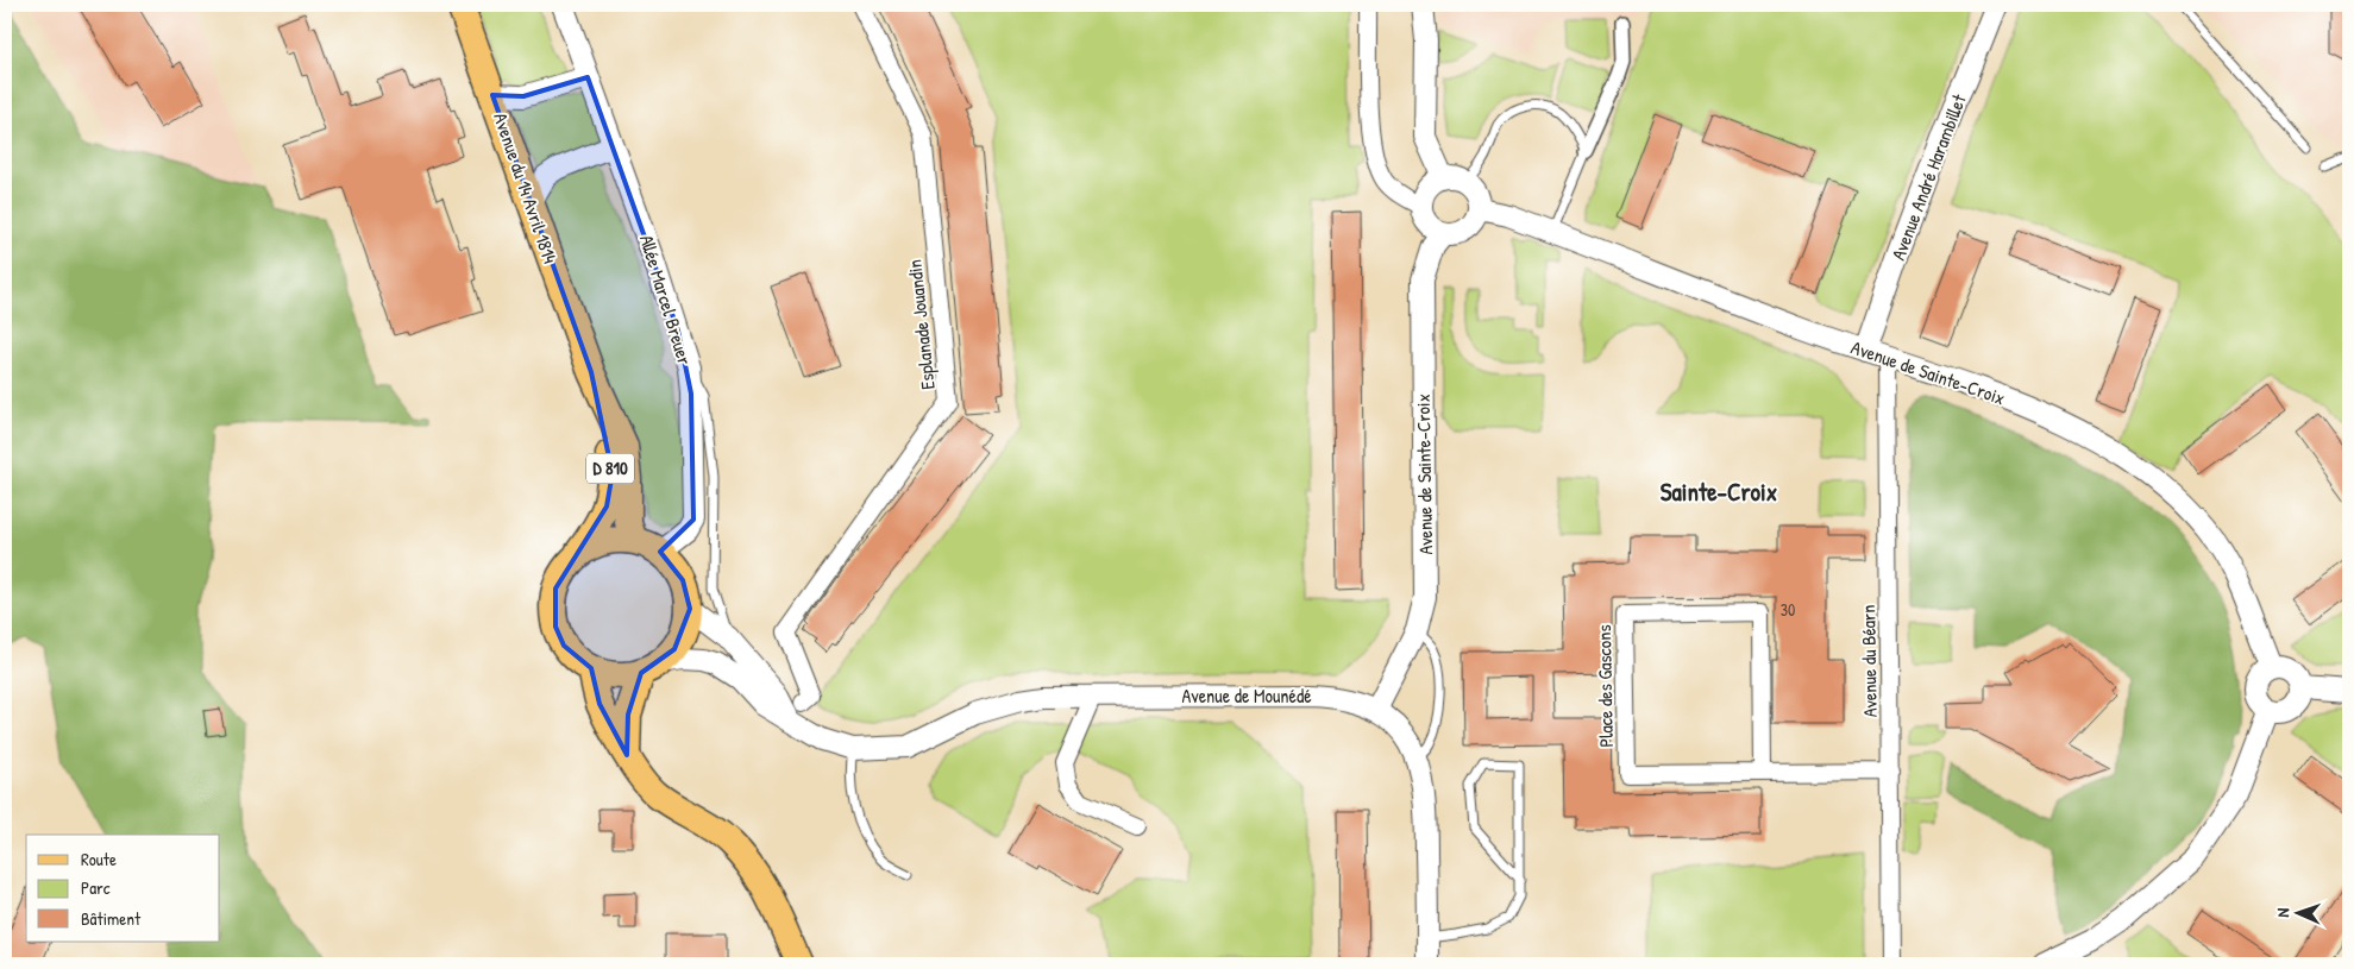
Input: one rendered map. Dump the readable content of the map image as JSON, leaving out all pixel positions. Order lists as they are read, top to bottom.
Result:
{
  "streets": {
    "main road": ["Avenue du 14 Avril 1814", "D 810"],
    "street": [
      "Avenue André Harambillet",
      "Allée Marcel Breuer",
      "Esplanade Jouandin",
      "Avenue de Sainte-Croix",
      "Avenue du Béarn",
      "Place des Gascons",
      "Avenue de Mounédé"
    ]
  },
  "crossings": [
    ["Avenue André Harambillet", "Avenue de Sainte-Croix"],
    ["Avenue du 14 Avril 1814", "Allée Marcel Breuer"],
    ["Avenue du 14 Avril 1814", "Avenue de Mounédé"],
    ["Allée Marcel Breuer", "Avenue de Mounédé"],
    ["Esplanade Jouandin", "Avenue de Mounédé"],
    ["Avenue de Sainte-Croix", "Avenue du Béarn"],
    ["Avenue de Sainte-Croix", "Avenue de Mounédé"],
    ["Avenue du Béarn", "Place des Gascons"]
  ],
  "districts": ["Sainte-Croix"],
  "house_numbers": ["30"],
  "legend": ["Route", "Parc", "Bâtiment"],
  "north": "left"
}
